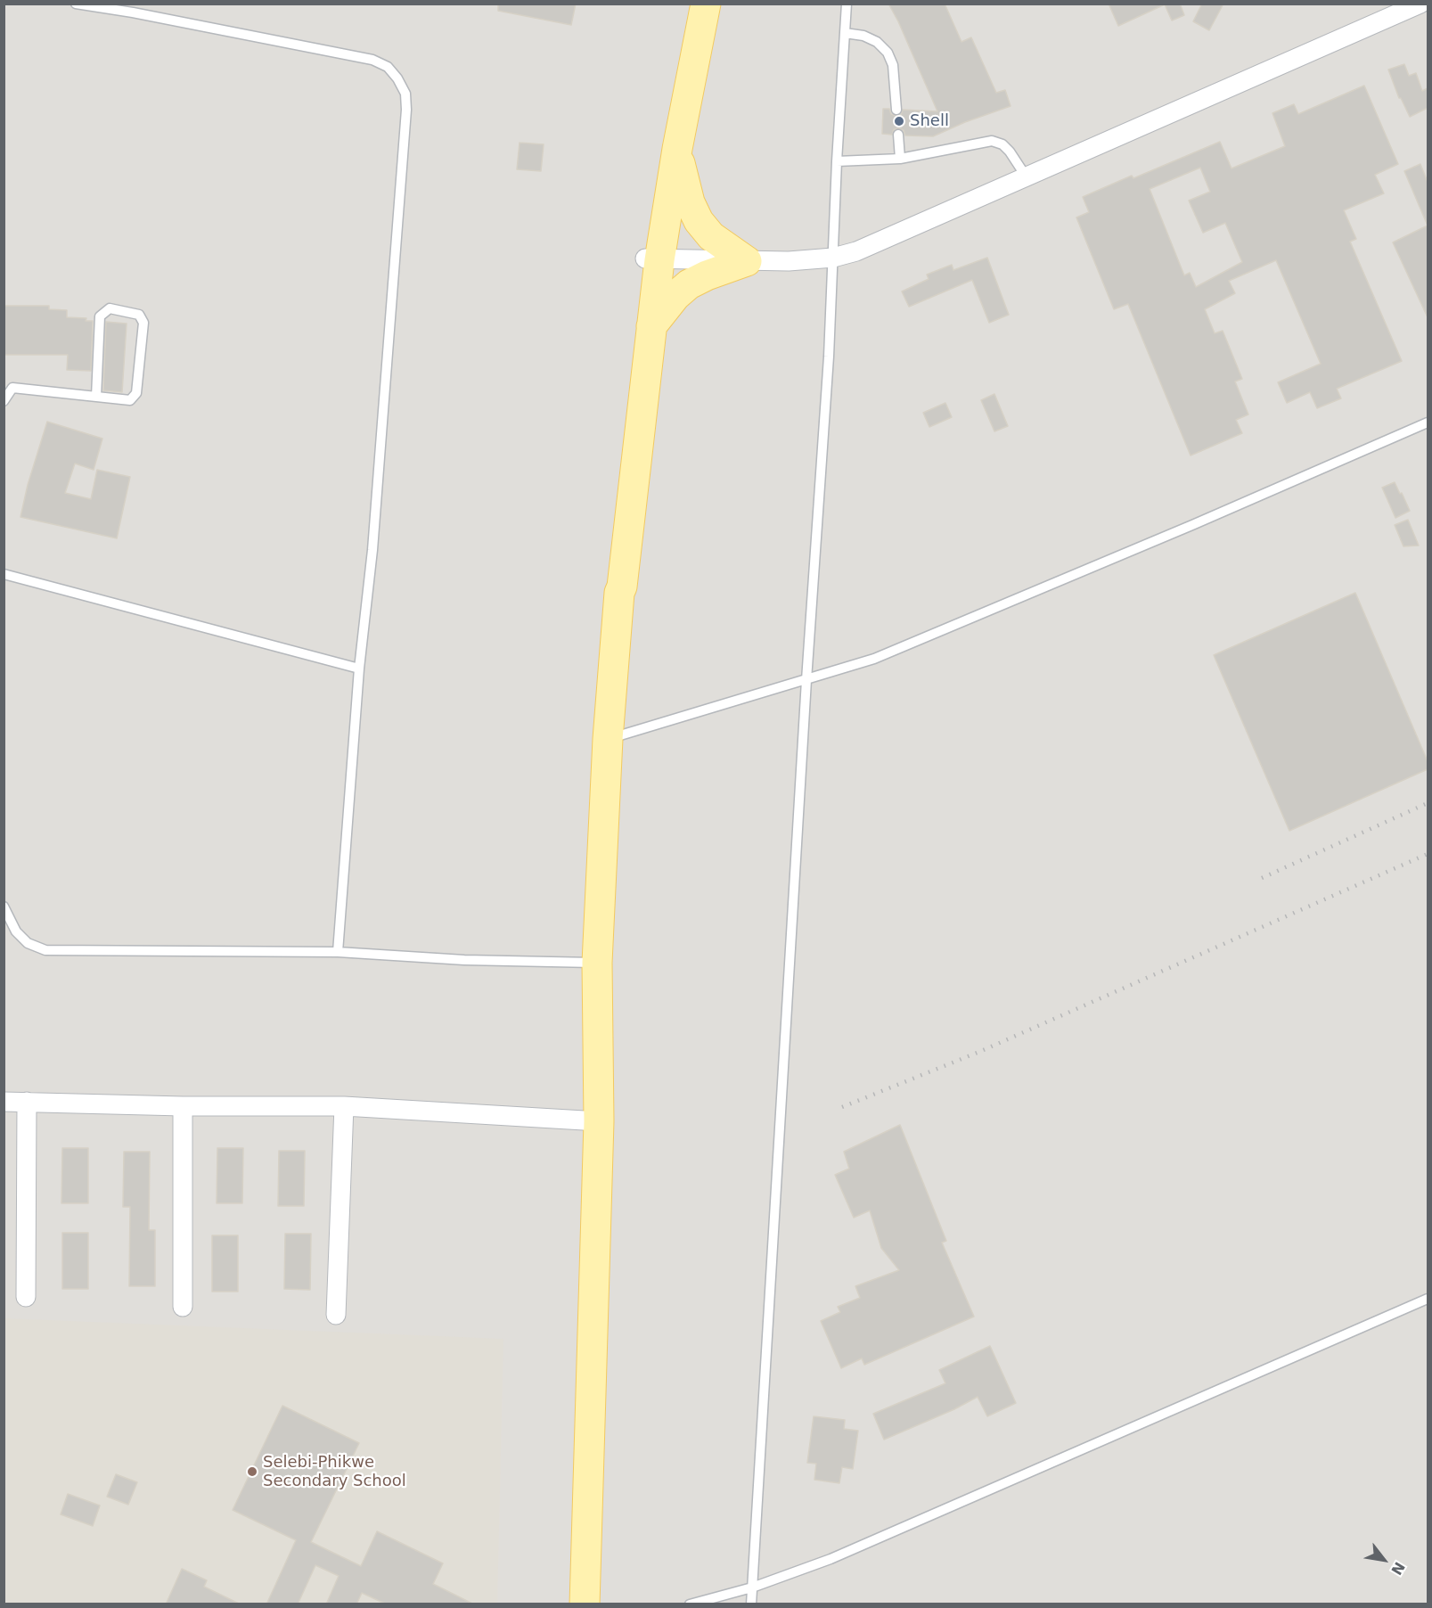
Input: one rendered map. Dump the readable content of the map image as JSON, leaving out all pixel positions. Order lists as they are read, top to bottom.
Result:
{
  "places": ["Shell", "Selebi-Phikwe Secondary School"],
  "north": "bottom right"
}
